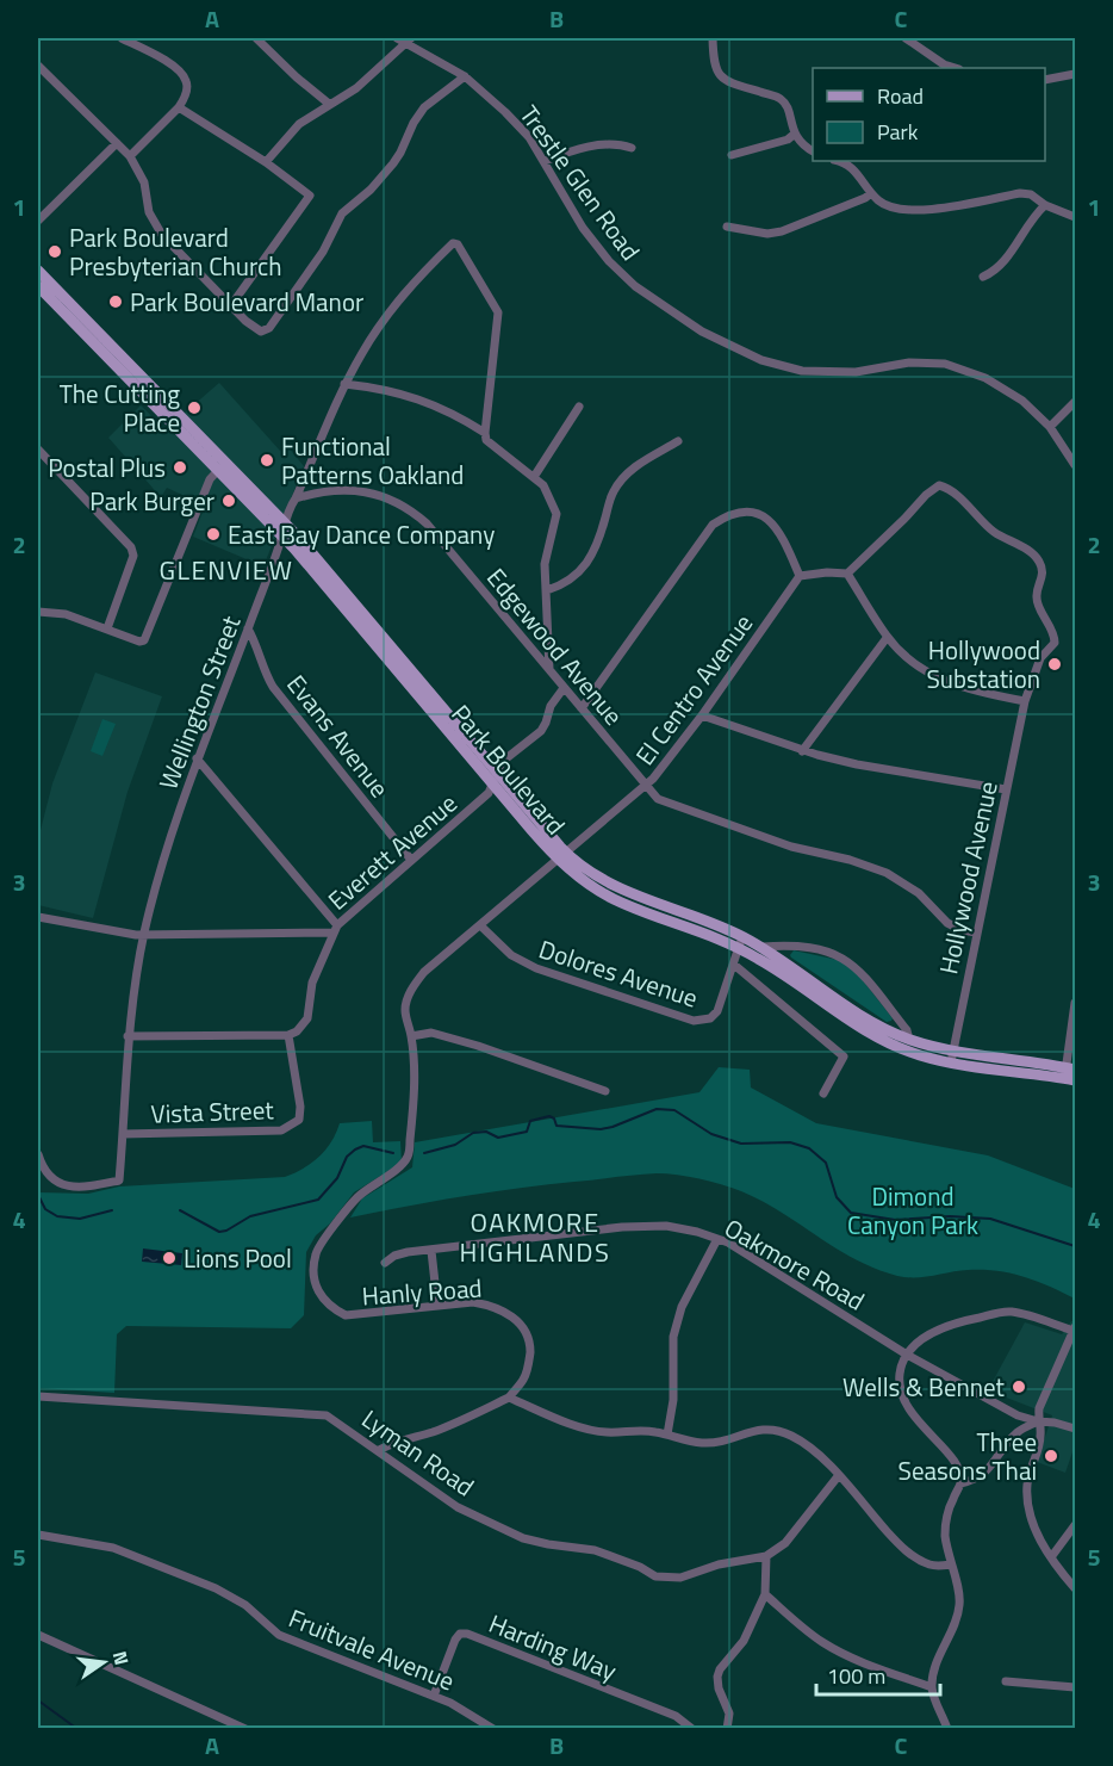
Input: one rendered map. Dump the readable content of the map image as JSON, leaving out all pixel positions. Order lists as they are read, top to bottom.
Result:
{
  "streets": {
    "main road": ["Park Boulevard"],
    "street": [
      "Trestle Glen Road",
      "Edgewood Avenue",
      "El Centro Avenue",
      "Wellington Street",
      "Evans Avenue",
      "Everett Avenue",
      "Hollywood Avenue",
      "Dolores Avenue",
      "Vista Street",
      "Oakmore Road",
      "Hanly Road",
      "Lyman Road",
      "Harding Way",
      "Fruitvale Avenue"
    ]
  },
  "crossings": [
    ["Edgewood Avenue", "El Centro Avenue"],
    ["Edgewood Avenue", "Wellington Street"],
    ["Edgewood Avenue", "Everett Avenue"],
    ["Edgewood Avenue", "Hollywood Avenue"],
    ["El Centro Avenue", "Park Boulevard"],
    ["El Centro Avenue", "Dolores Avenue"],
    ["El Centro Avenue", "Hanly Road"],
    ["Wellington Street", "Evans Avenue"],
    ["Wellington Street", "Park Boulevard"],
    ["Wellington Street", "Vista Street"],
    ["Evans Avenue", "Everett Avenue"],
    ["Park Boulevard", "Everett Avenue"],
    ["Park Boulevard", "Hollywood Avenue"],
    ["Park Boulevard", "Dolores Avenue"],
    ["Everett Avenue", "Vista Street"],
    ["Harding Way", "Fruitvale Avenue"]
  ],
  "districts": ["GLENVIEW", "OAKMORE HIGHLANDS"],
  "parks": ["Dimond Canyon Park"],
  "places": [
    "Park Boulevard Presbyterian Church",
    "Park Boulevard Manor",
    "The Cutting Place",
    "Functional Patterns Oakland",
    "Postal Plus",
    "Park Burger",
    "East Bay Dance Company",
    "Hollywood Substation",
    "Lions Pool",
    "Wells & Bennet",
    "Three Seasons Thai"
  ],
  "legend": ["Road", "Park"],
  "scale_bar": "100 m",
  "north": "right",
  "grid": {
    "columns": ["A", "B", "C"],
    "rows": [
      "1",
      "2",
      "3",
      "4",
      "5"
    ]
  }
}
